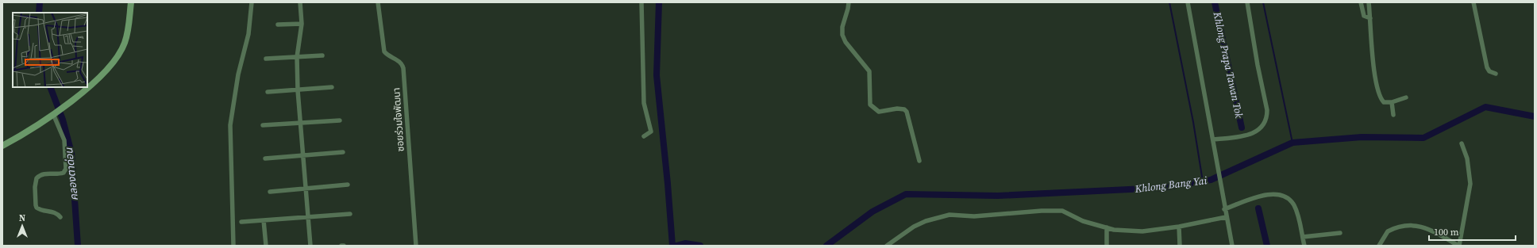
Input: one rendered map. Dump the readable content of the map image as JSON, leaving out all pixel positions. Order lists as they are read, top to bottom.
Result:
{
  "streets": {
    "street": ["ซอยร่วมใจพัฒนา"]
  },
  "water": ["Khlong Prapa Tawan Tok", "คลองตาด่อน", "Khlong Bang Yai"],
  "scale_bar": "100 m",
  "north": "top"
}
